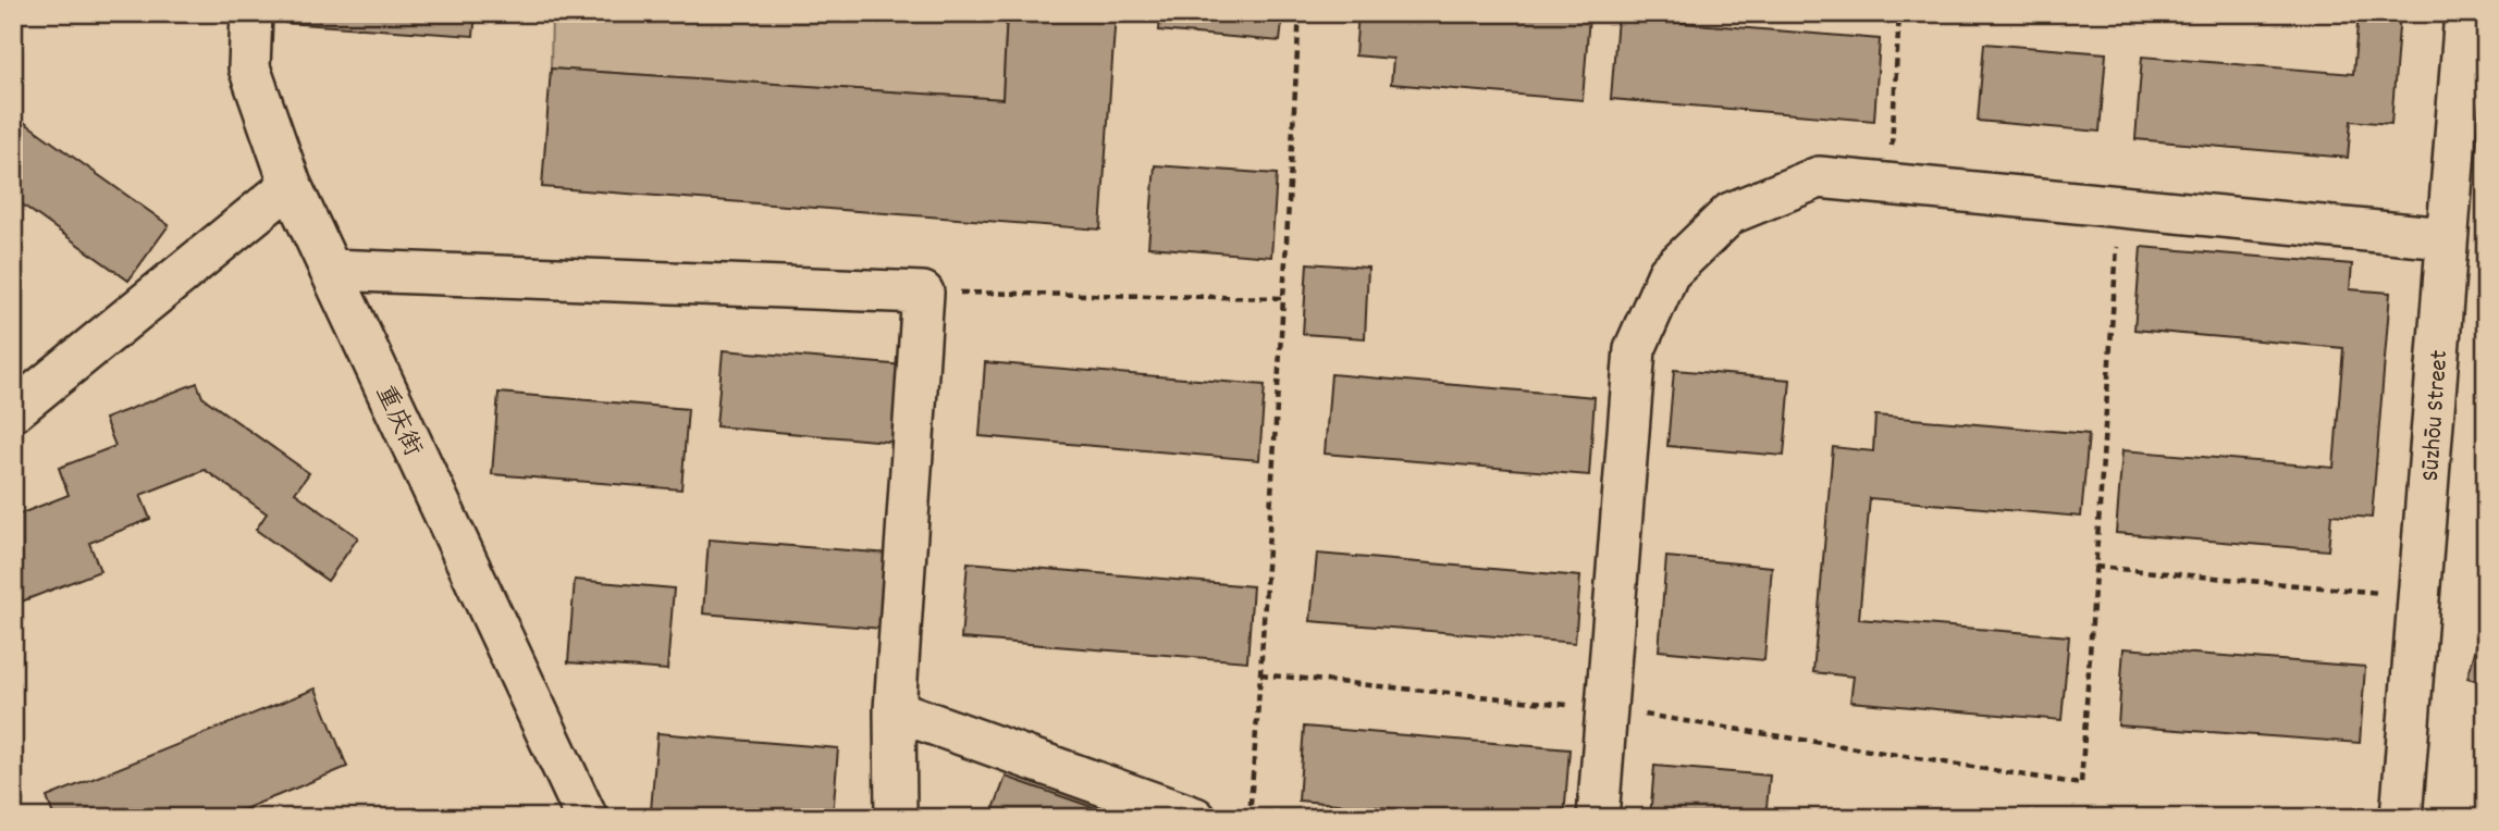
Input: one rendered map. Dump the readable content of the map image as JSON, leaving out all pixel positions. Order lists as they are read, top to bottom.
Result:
{
  "streets": {
    "street": ["Sūzhōu Street", "重庆街"]
  }
}
